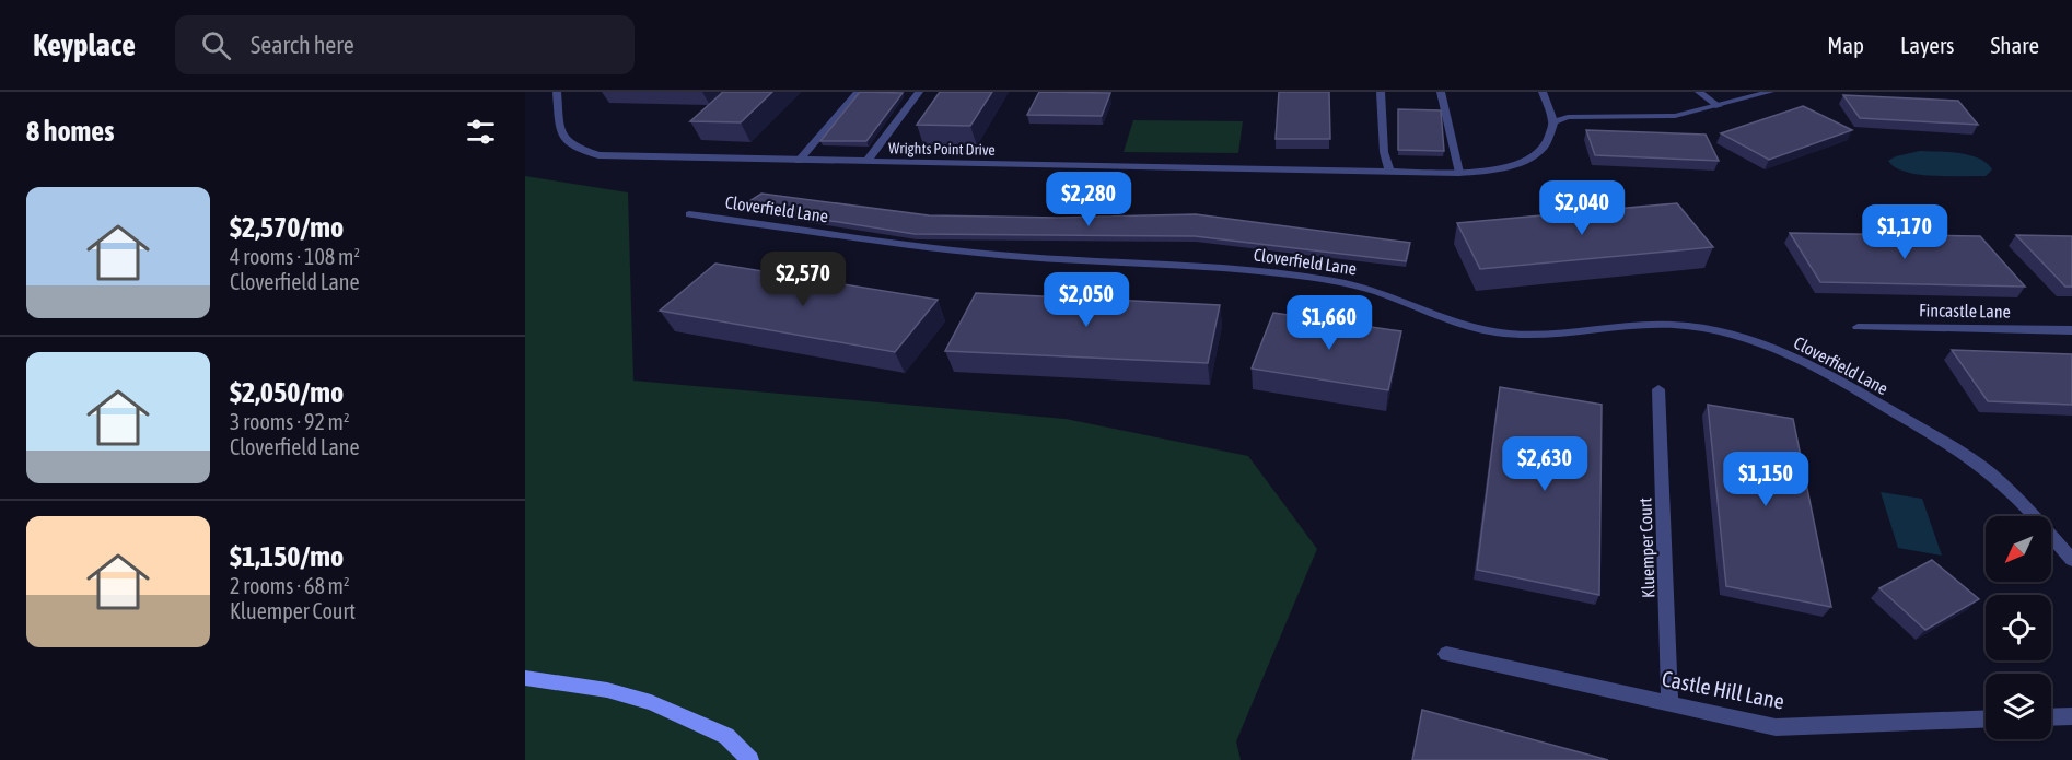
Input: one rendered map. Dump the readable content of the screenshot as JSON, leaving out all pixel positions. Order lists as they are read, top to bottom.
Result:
{
  "streets": {
    "street": [
      "Wrights Point Drive",
      "Cloverfield Lane",
      "Fincastle Lane",
      "Kluemper Court",
      "Castle Hill Lane"
    ]
  },
  "crossings": [
    ["Kluemper Court", "Castle Hill Lane"]
  ],
  "north": "bottom left",
  "page": {
    "header": "Keyplace",
    "search": "Search here",
    "nav": ["Map", "Layers", "Share"],
    "heading": "8 homes",
    "list": [
      {
        "name": "$2,570/mo",
        "note": "4 rooms · 108 m² · Cloverfield Lane"
      },
      {
        "name": "$2,050/mo",
        "note": "3 rooms · 92 m² · Cloverfield Lane"
      },
      {
        "name": "$1,150/mo",
        "note": "2 rooms · 68 m² · Kluemper Court"
      }
    ],
    "price": [
      "$2,280",
      "$2,040",
      "$1,170",
      "$2,570",
      "$2,050",
      "$1,660",
      "$2,630",
      "$1,150"
    ]
  }
}
